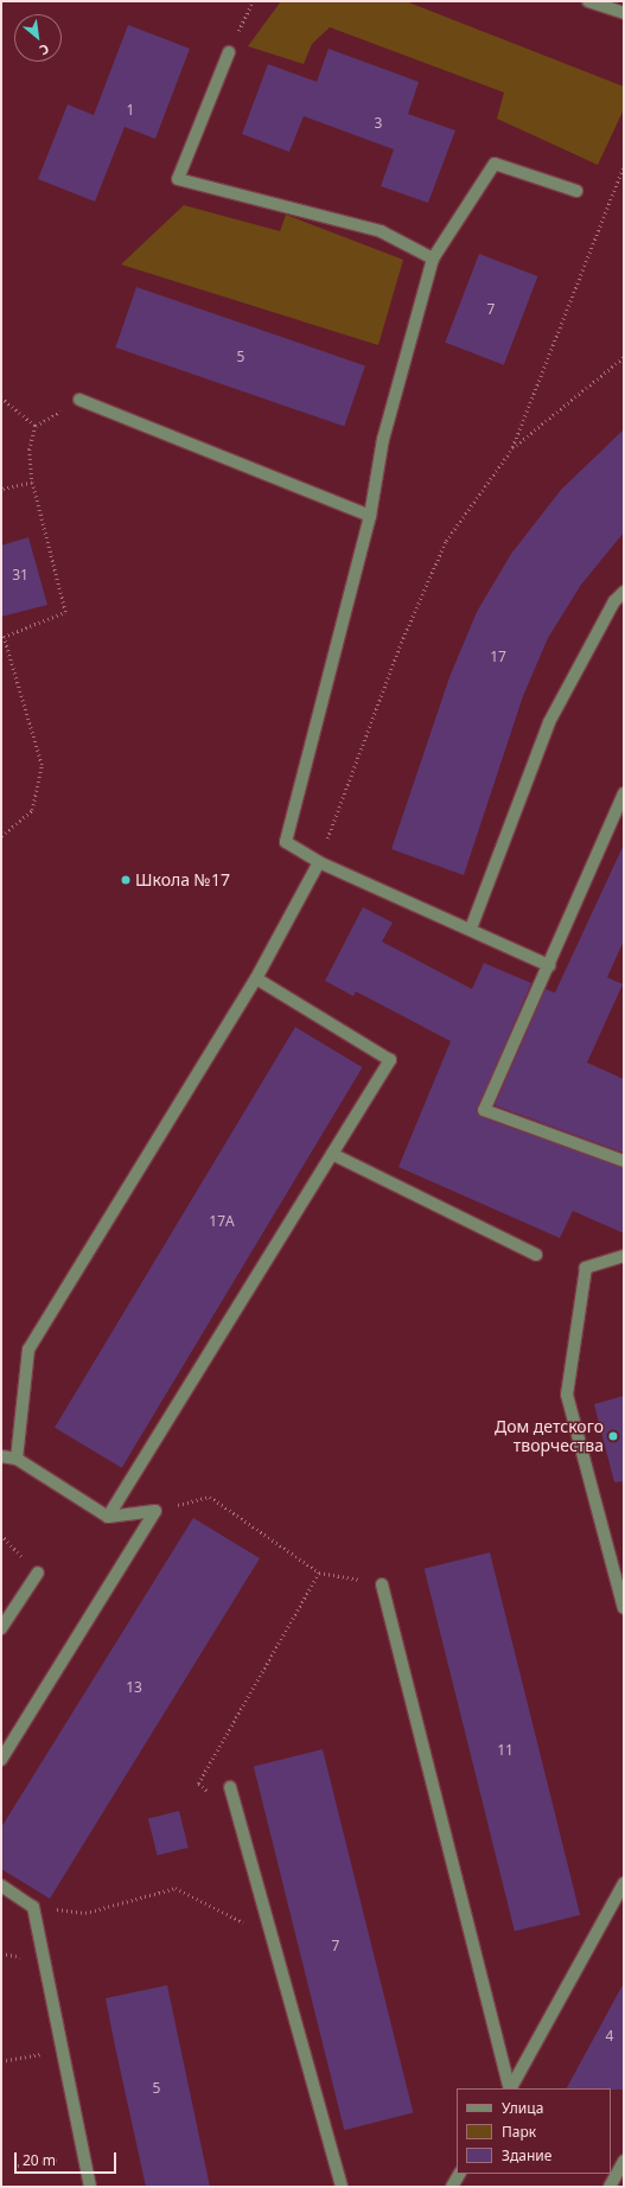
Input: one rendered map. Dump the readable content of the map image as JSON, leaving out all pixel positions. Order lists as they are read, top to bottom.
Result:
{
  "places": ["Школа №17", "Дом детского творчества"],
  "house_numbers": [
    "1",
    "3",
    "7",
    "5",
    "31",
    "17",
    "17А",
    "13",
    "11",
    "7",
    "4",
    "5"
  ],
  "legend": ["Улица", "Парк", "Здание"],
  "scale_bar": "20 m",
  "north": "bottom right"
}
